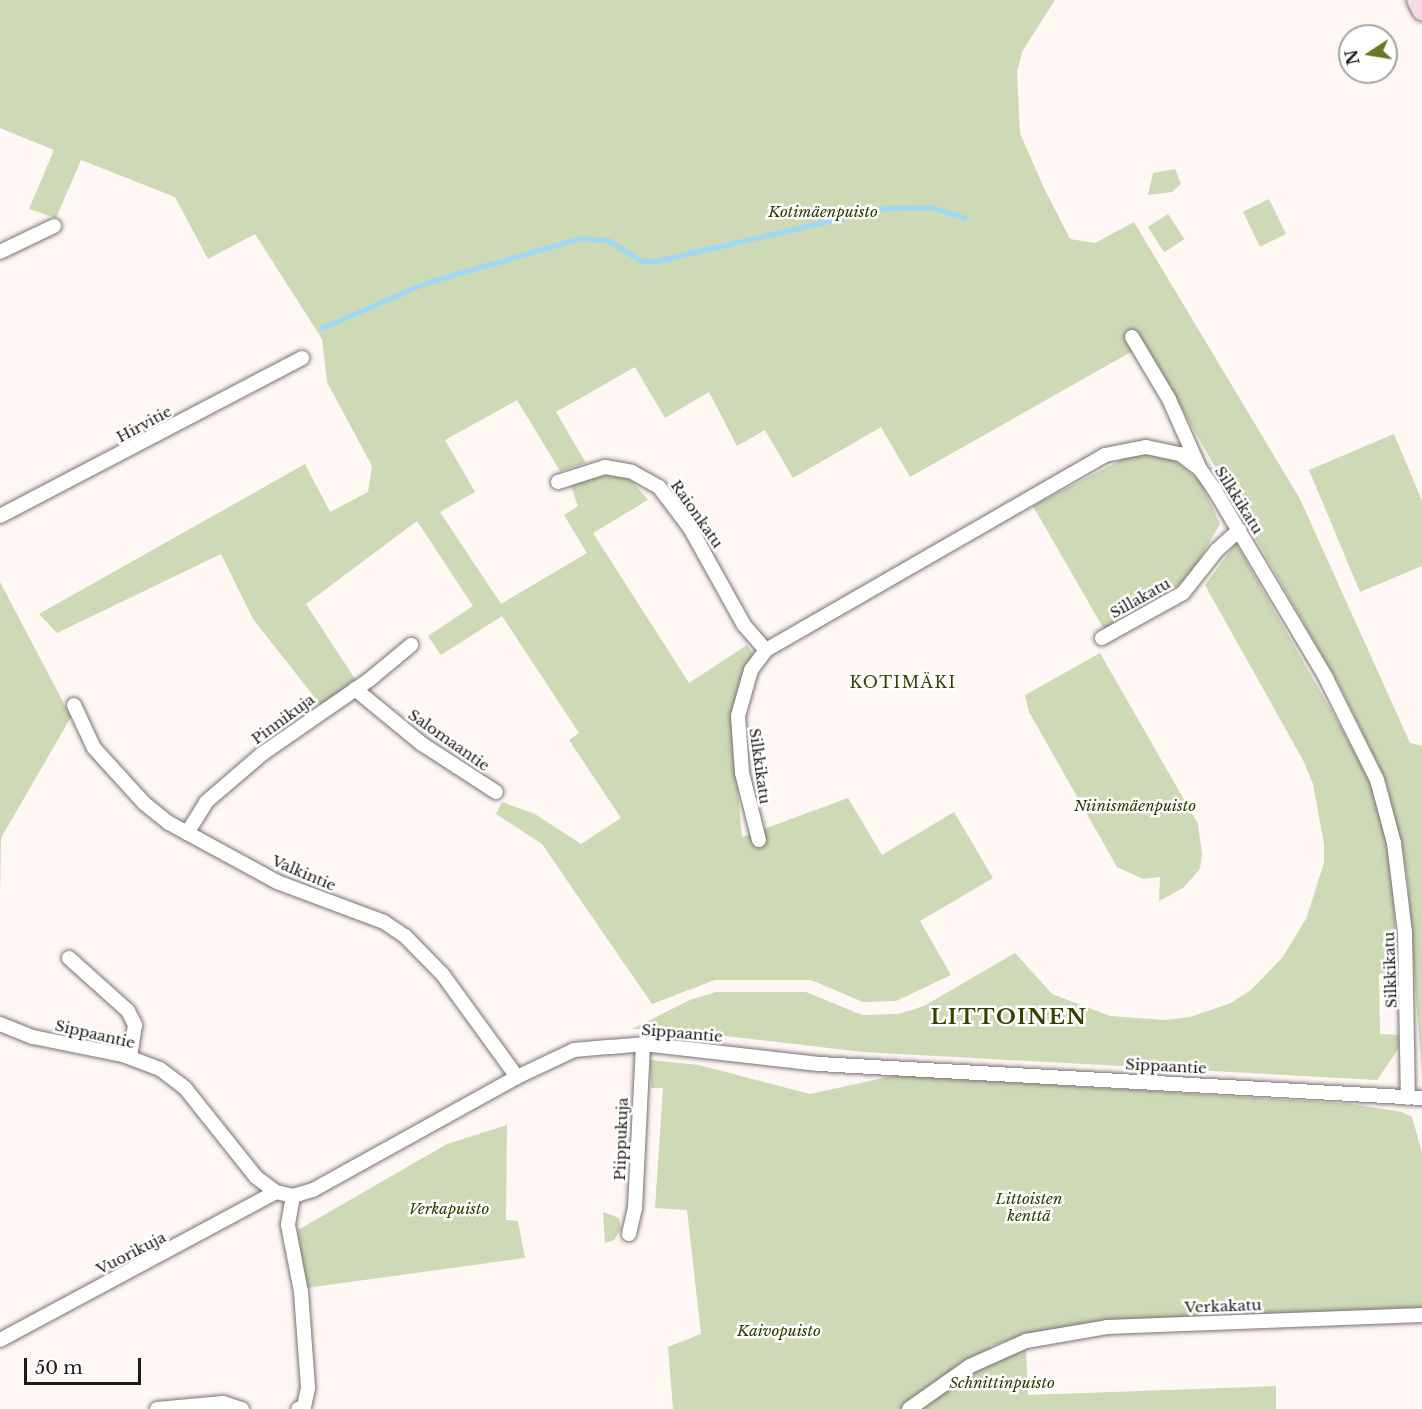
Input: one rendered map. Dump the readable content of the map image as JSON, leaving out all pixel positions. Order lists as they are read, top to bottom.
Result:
{
  "streets": {
    "street": [
      "Hirvitie",
      "Silkkikatu",
      "Raionkatu",
      "Sillakatu",
      "Pinnikuja",
      "Salomaantie",
      "Valkintie",
      "Sippaantie",
      "Piippukuja",
      "Vuorikuja",
      "Verkakatu"
    ]
  },
  "crossings": [
    ["Silkkikatu", "Raionkatu"],
    ["Silkkikatu", "Sillakatu"],
    ["Silkkikatu", "Sippaantie"],
    ["Pinnikuja", "Salomaantie"],
    ["Pinnikuja", "Valkintie"],
    ["Valkintie", "Sippaantie"],
    ["Sippaantie", "Piippukuja"],
    ["Sippaantie", "Vuorikuja"]
  ],
  "districts": ["KOTIMÄKI", "LITTOINEN"],
  "parks": [
    "Kotimäenpuisto",
    "Niinismäenpuisto",
    "Littoisten kenttä",
    "Verkapuisto",
    "Kaivopuisto",
    "Schnittinpuisto"
  ],
  "scale_bar": "50 m",
  "north": "left"
}
